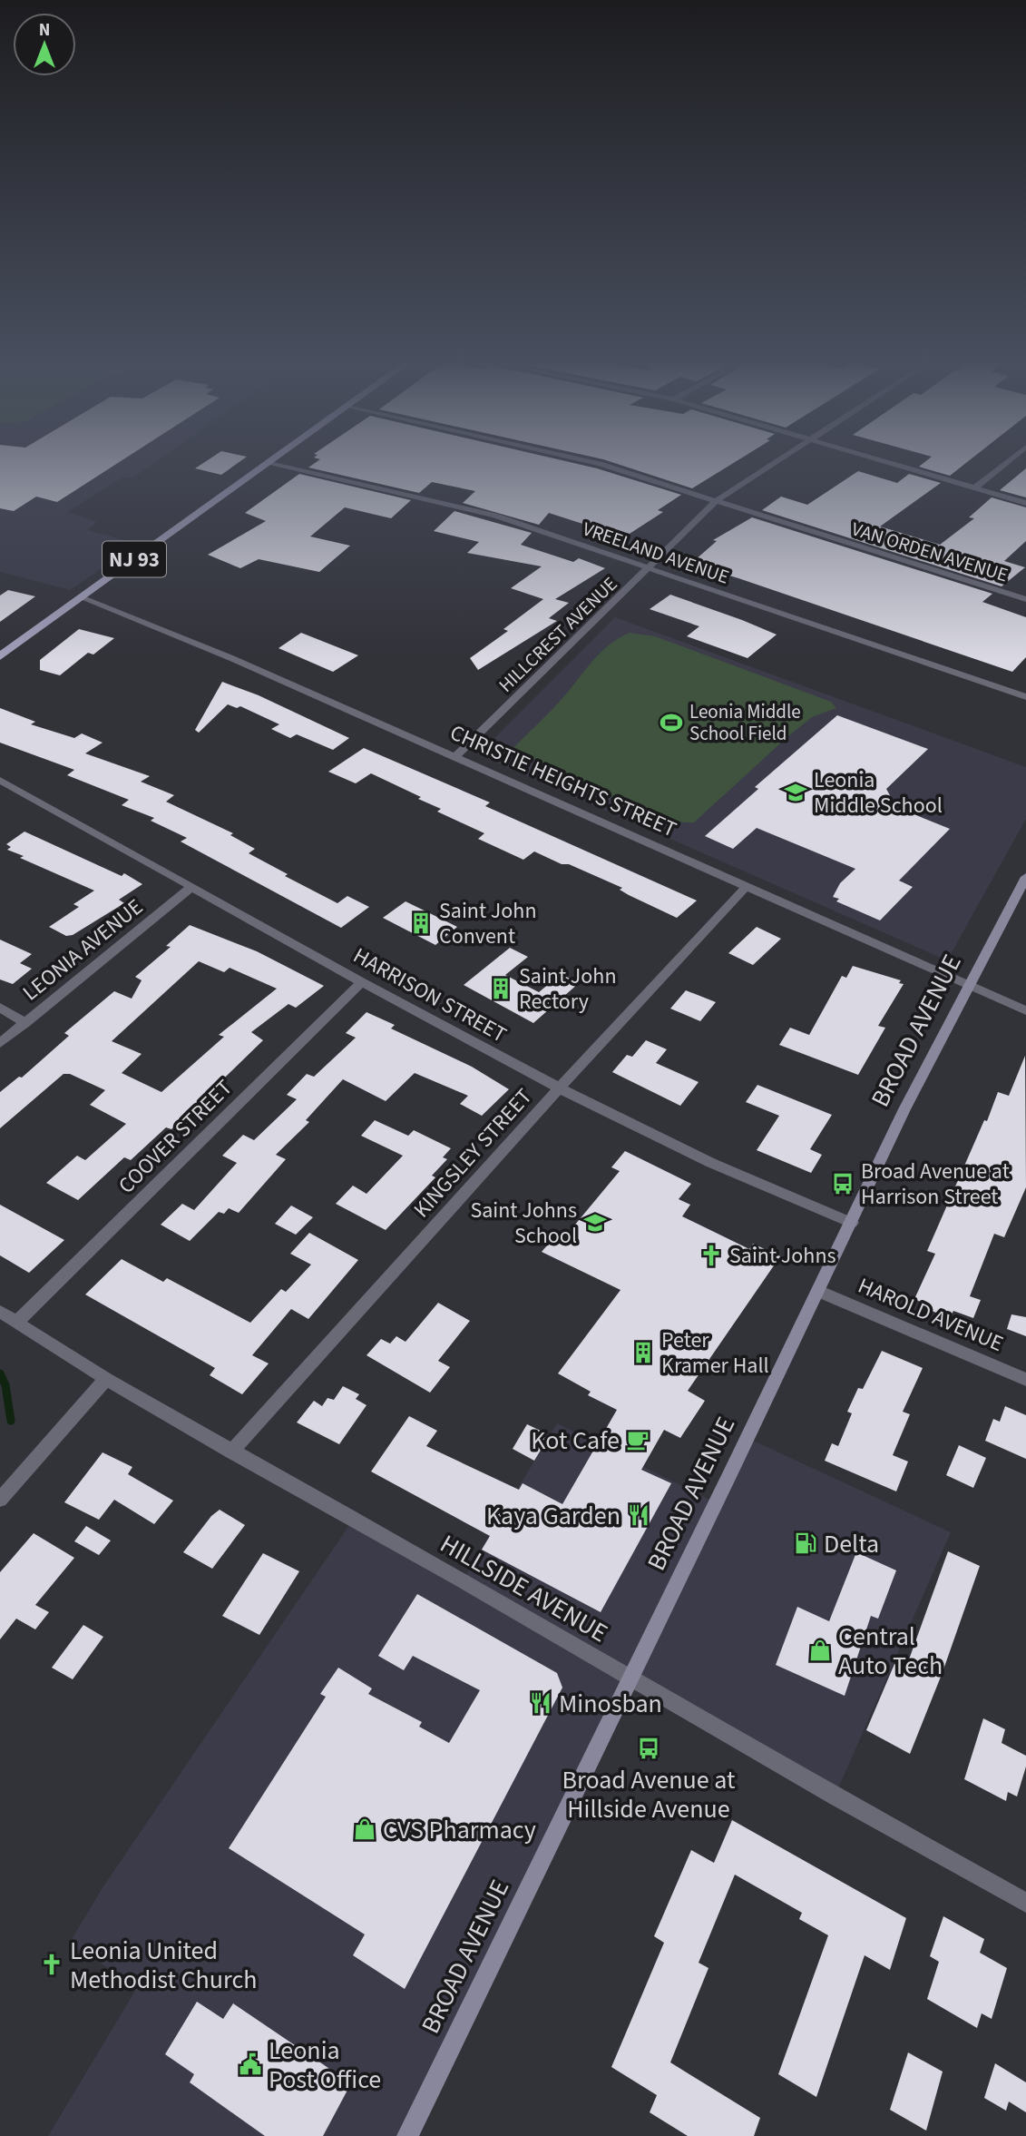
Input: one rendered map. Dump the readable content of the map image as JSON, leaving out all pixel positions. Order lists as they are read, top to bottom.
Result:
{
  "streets": {
    "main road": ["NJ 93"],
    "street": [
      "VAN ORDEN AVENUE",
      "VREELAND AVENUE",
      "HILLCREST AVENUE",
      "CHRISTIE HEIGHTS STREET",
      "LEONIA AVENUE",
      "HARRISON STREET",
      "BROAD AVENUE",
      "COOVER STREET",
      "KINGSLEY STREET",
      "HAROLD AVENUE",
      "HILLSIDE AVENUE"
    ]
  },
  "crossings": [
    ["VAN ORDEN AVENUE", "HILLCREST AVENUE"],
    ["VREELAND AVENUE", "NJ 93"],
    ["VREELAND AVENUE", "HILLCREST AVENUE"],
    ["NJ 93", "CHRISTIE HEIGHTS STREET"],
    ["HILLCREST AVENUE", "CHRISTIE HEIGHTS STREET"],
    ["CHRISTIE HEIGHTS STREET", "BROAD AVENUE"],
    ["CHRISTIE HEIGHTS STREET", "KINGSLEY STREET"],
    ["LEONIA AVENUE", "HARRISON STREET"],
    ["HARRISON STREET", "BROAD AVENUE"],
    ["HARRISON STREET", "COOVER STREET"],
    ["HARRISON STREET", "KINGSLEY STREET"],
    ["BROAD AVENUE", "HAROLD AVENUE"],
    ["BROAD AVENUE", "HILLSIDE AVENUE"],
    ["COOVER STREET", "HILLSIDE AVENUE"],
    ["KINGSLEY STREET", "HILLSIDE AVENUE"]
  ],
  "places": {
    "sports": ["Leonia Middle School Field"],
    "school or university": ["Leonia Middle School", "Saint Johns School"],
    "building": ["Saint John Convent", "Saint John Rectory", "Peter Kramer Hall"],
    "bus stop": ["Broad Avenue at Harrison Street", "Broad Avenue at Hillside Avenue"],
    "church": ["Saint Johns", "Leonia United Methodist Church"],
    "cafe": ["Kot Cafe"],
    "restaurant": ["Kaya Garden", "Minosban"],
    "fuel station": ["Delta"],
    "shop": ["Central Auto Tech", "CVS Pharmacy"],
    "public building": ["Leonia Post Office"]
  },
  "north": "top"
}
